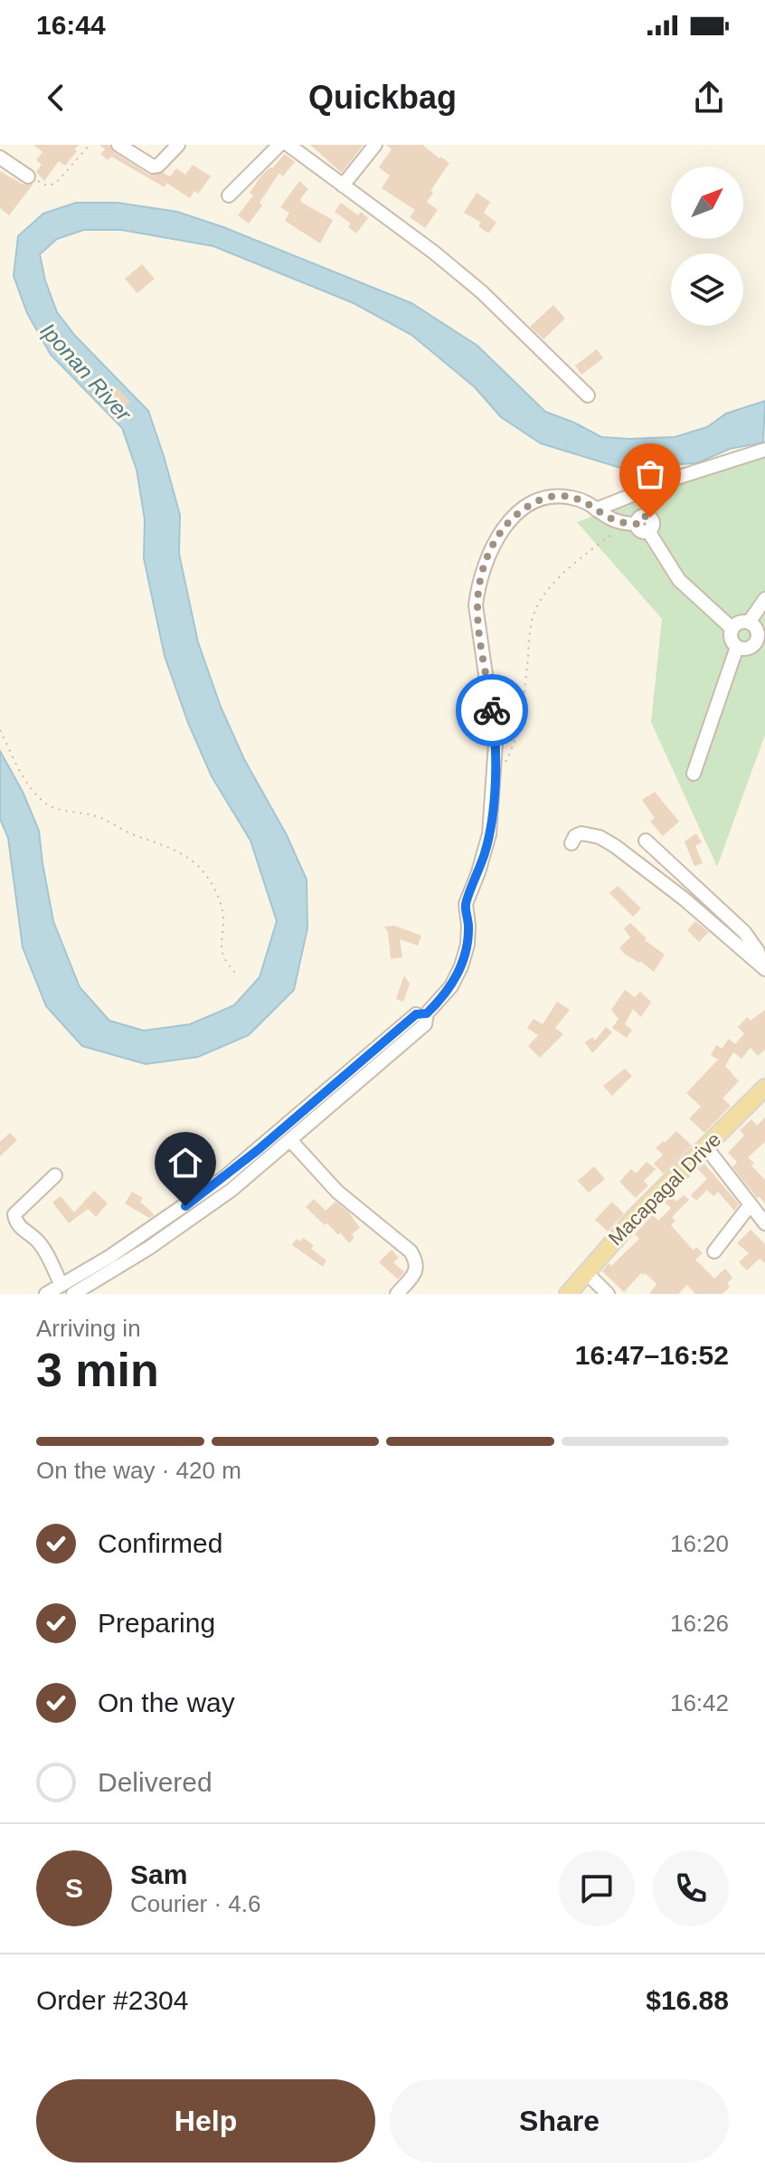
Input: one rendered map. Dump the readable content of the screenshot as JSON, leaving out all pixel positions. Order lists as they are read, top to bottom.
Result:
{
  "streets": {
    "main road": ["Macapagal Drive"]
  },
  "water": ["Iponan River"],
  "north": "top right",
  "page": {
    "status": "16:44",
    "header": "Quickbag",
    "heading": ["3 min", "Arriving in", "16:47–16:52"],
    "panel": [
      "Sam",
      "Courier · 4.6",
      "Order #2304",
      "$16.88"
    ],
    "bar": "On the way · 420 m",
    "list": [
      ["Confirmed", "16:20"],
      ["Preparing", "16:26"],
      ["On the way", "16:42"],
      "Delivered"
    ],
    "round": "S",
    "buttons": ["Help", "Share"]
  }
}
